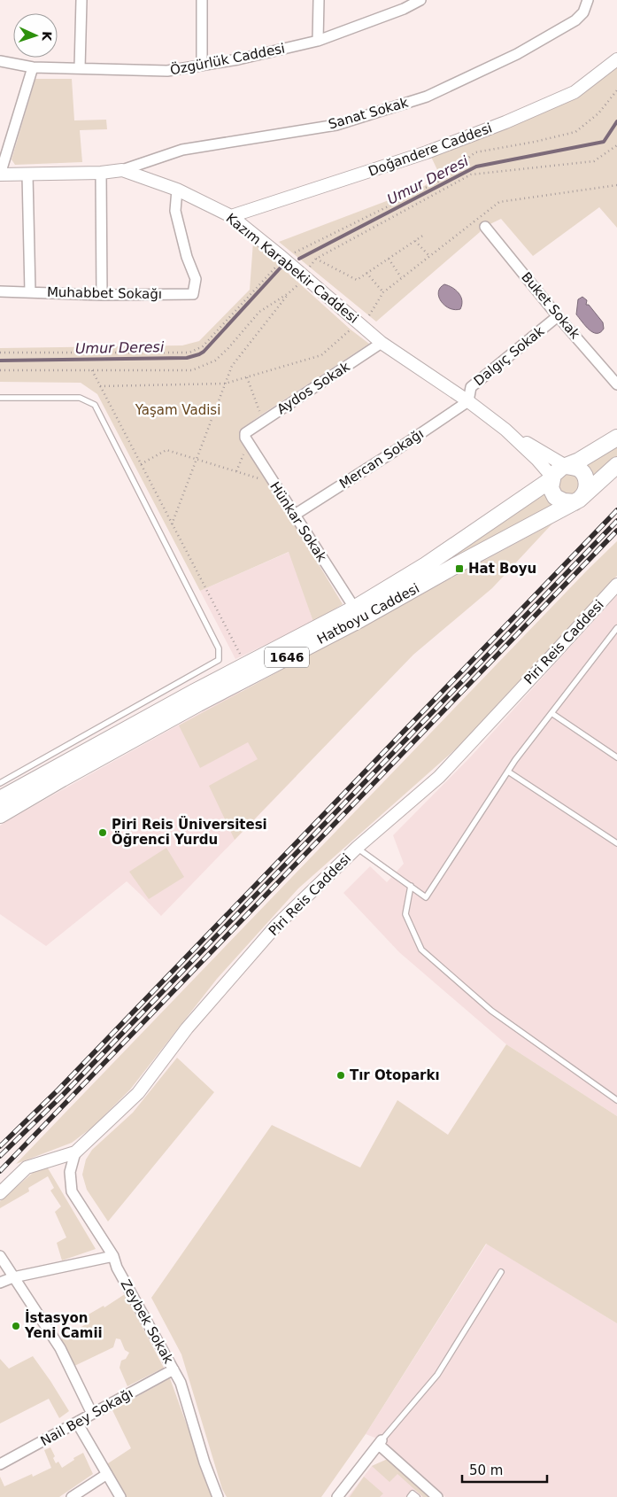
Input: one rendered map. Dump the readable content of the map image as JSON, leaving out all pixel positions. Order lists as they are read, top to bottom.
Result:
{
  "streets": {
    "main road": ["Hatboyu Caddesi", "1646"],
    "street": [
      "Özgürlük Caddesi",
      "Sanat Sokak",
      "Doğandere Caddesi",
      "Kazım Karabekir Caddesi",
      "Muhabbet Sokağı",
      "Buket Sokak",
      "Dalgıç Sokak",
      "Aydos Sokak",
      "Mercan Sokağı",
      "Hünkar Sokak",
      "Piri Reis Caddesi",
      "Zeybek Sokak",
      "Nail Bey Sokağı"
    ]
  },
  "crossings": [
    ["Sanat Sokak", "Kazım Karabekir Caddesi"],
    ["Doğandere Caddesi", "Kazım Karabekir Caddesi"],
    ["Kazım Karabekir Caddesi", "Muhabbet Sokağı"],
    ["Kazım Karabekir Caddesi", "Dalgıç Sokak"],
    ["Kazım Karabekir Caddesi", "Aydos Sokak"],
    ["Kazım Karabekir Caddesi", "Mercan Sokağı"],
    ["Buket Sokak", "Dalgıç Sokak"],
    ["Dalgıç Sokak", "Mercan Sokağı"],
    ["Aydos Sokak", "Hünkar Sokak"],
    ["Mercan Sokağı", "Hünkar Sokak"],
    ["Hünkar Sokak", "Hatboyu Caddesi"],
    ["Piri Reis Caddesi", "Zeybek Sokak"],
    ["Zeybek Sokak", "Nail Bey Sokağı"]
  ],
  "water": ["Umur Deresi"],
  "parks": ["Yaşam Vadisi"],
  "places": {
    "transit": ["Hat Boyu"],
    "other": ["Piri Reis Üniversitesi Öğrenci Yurdu", "Tır Otoparkı", "İstasyon Yeni Camii"]
  },
  "scale_bar": "50 m",
  "north": "right"
}
